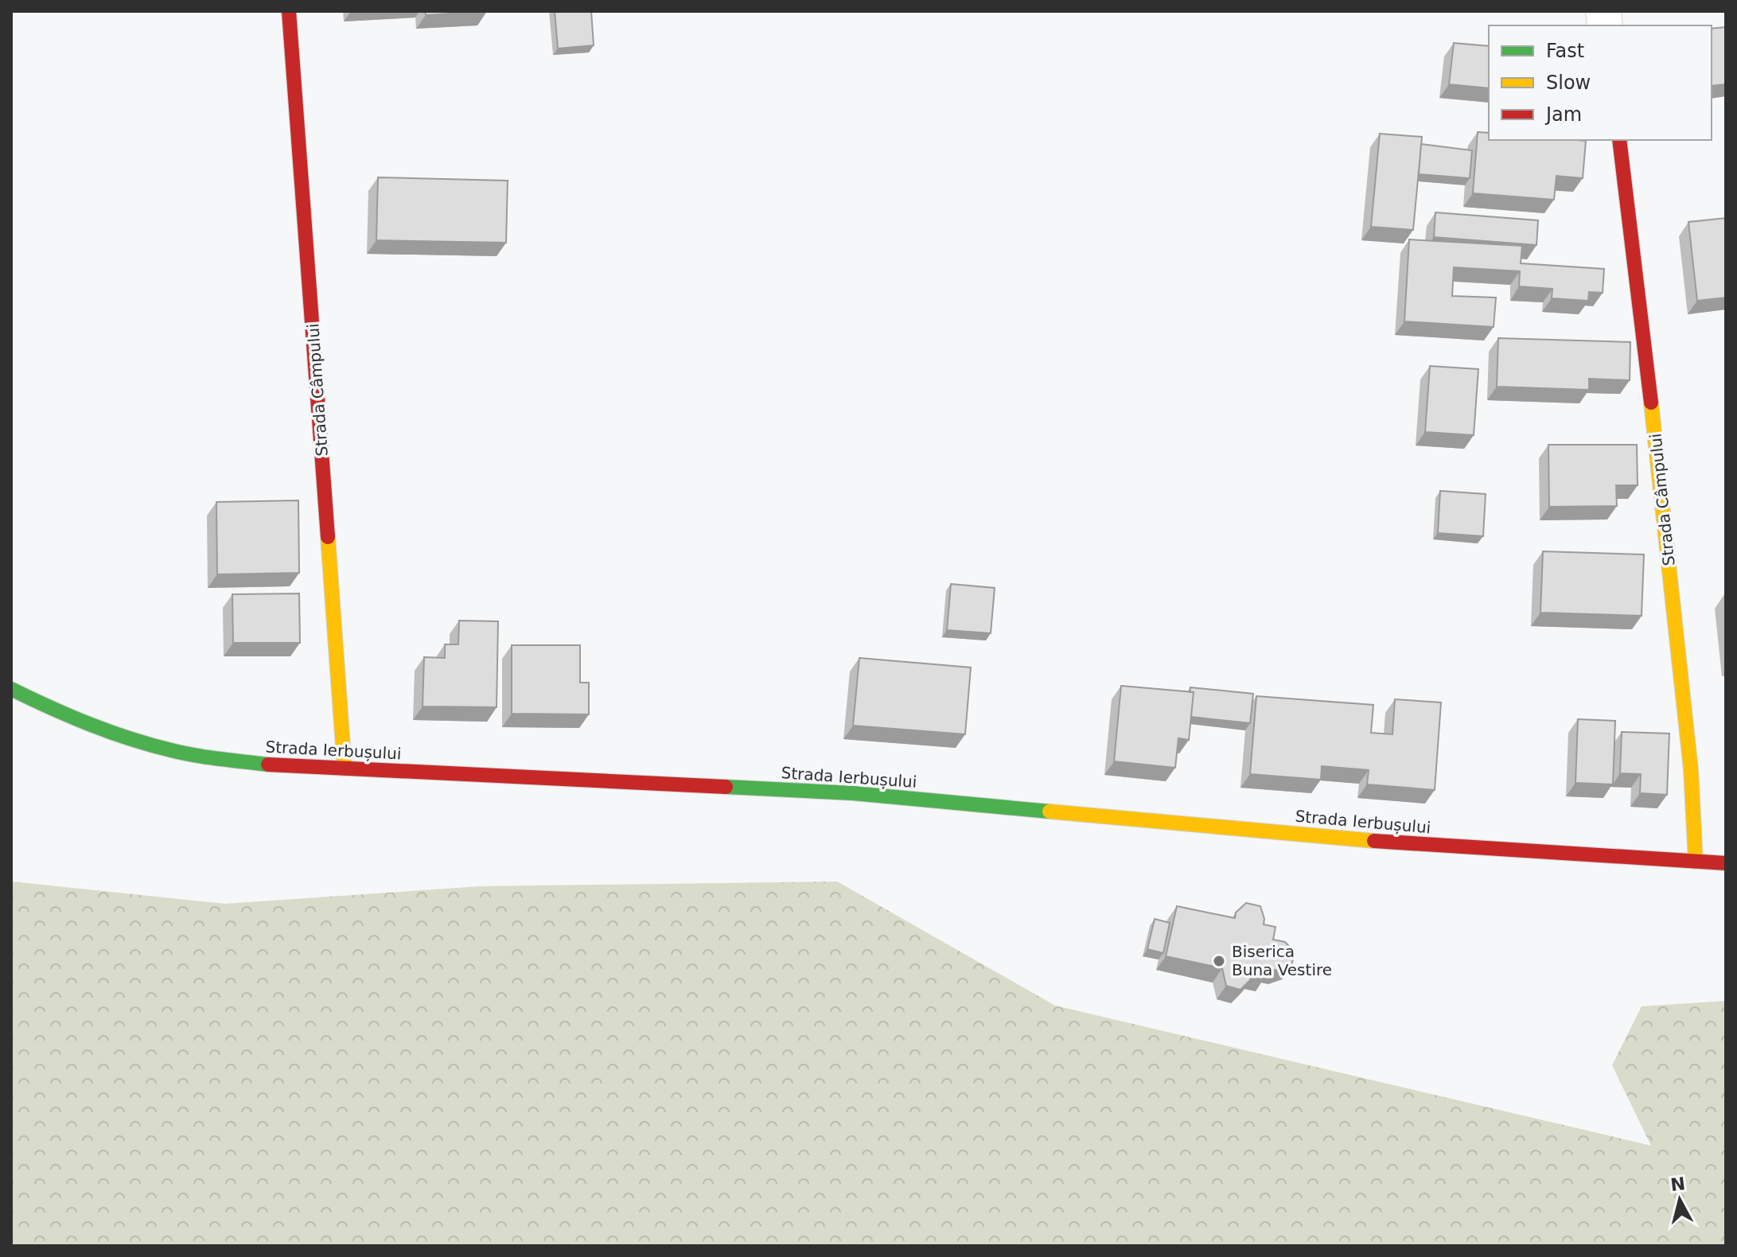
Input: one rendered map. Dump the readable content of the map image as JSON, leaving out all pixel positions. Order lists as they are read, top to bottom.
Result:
{
  "streets": {
    "main road": ["Strada Câmpului", "Strada Ierbușului"]
  },
  "crossings": [
    ["Strada Câmpului", "Strada Ierbușului"]
  ],
  "places": ["Biserica Buna Vestire"],
  "legend": ["Fast", "Slow", "Jam"],
  "north": "top"
}
